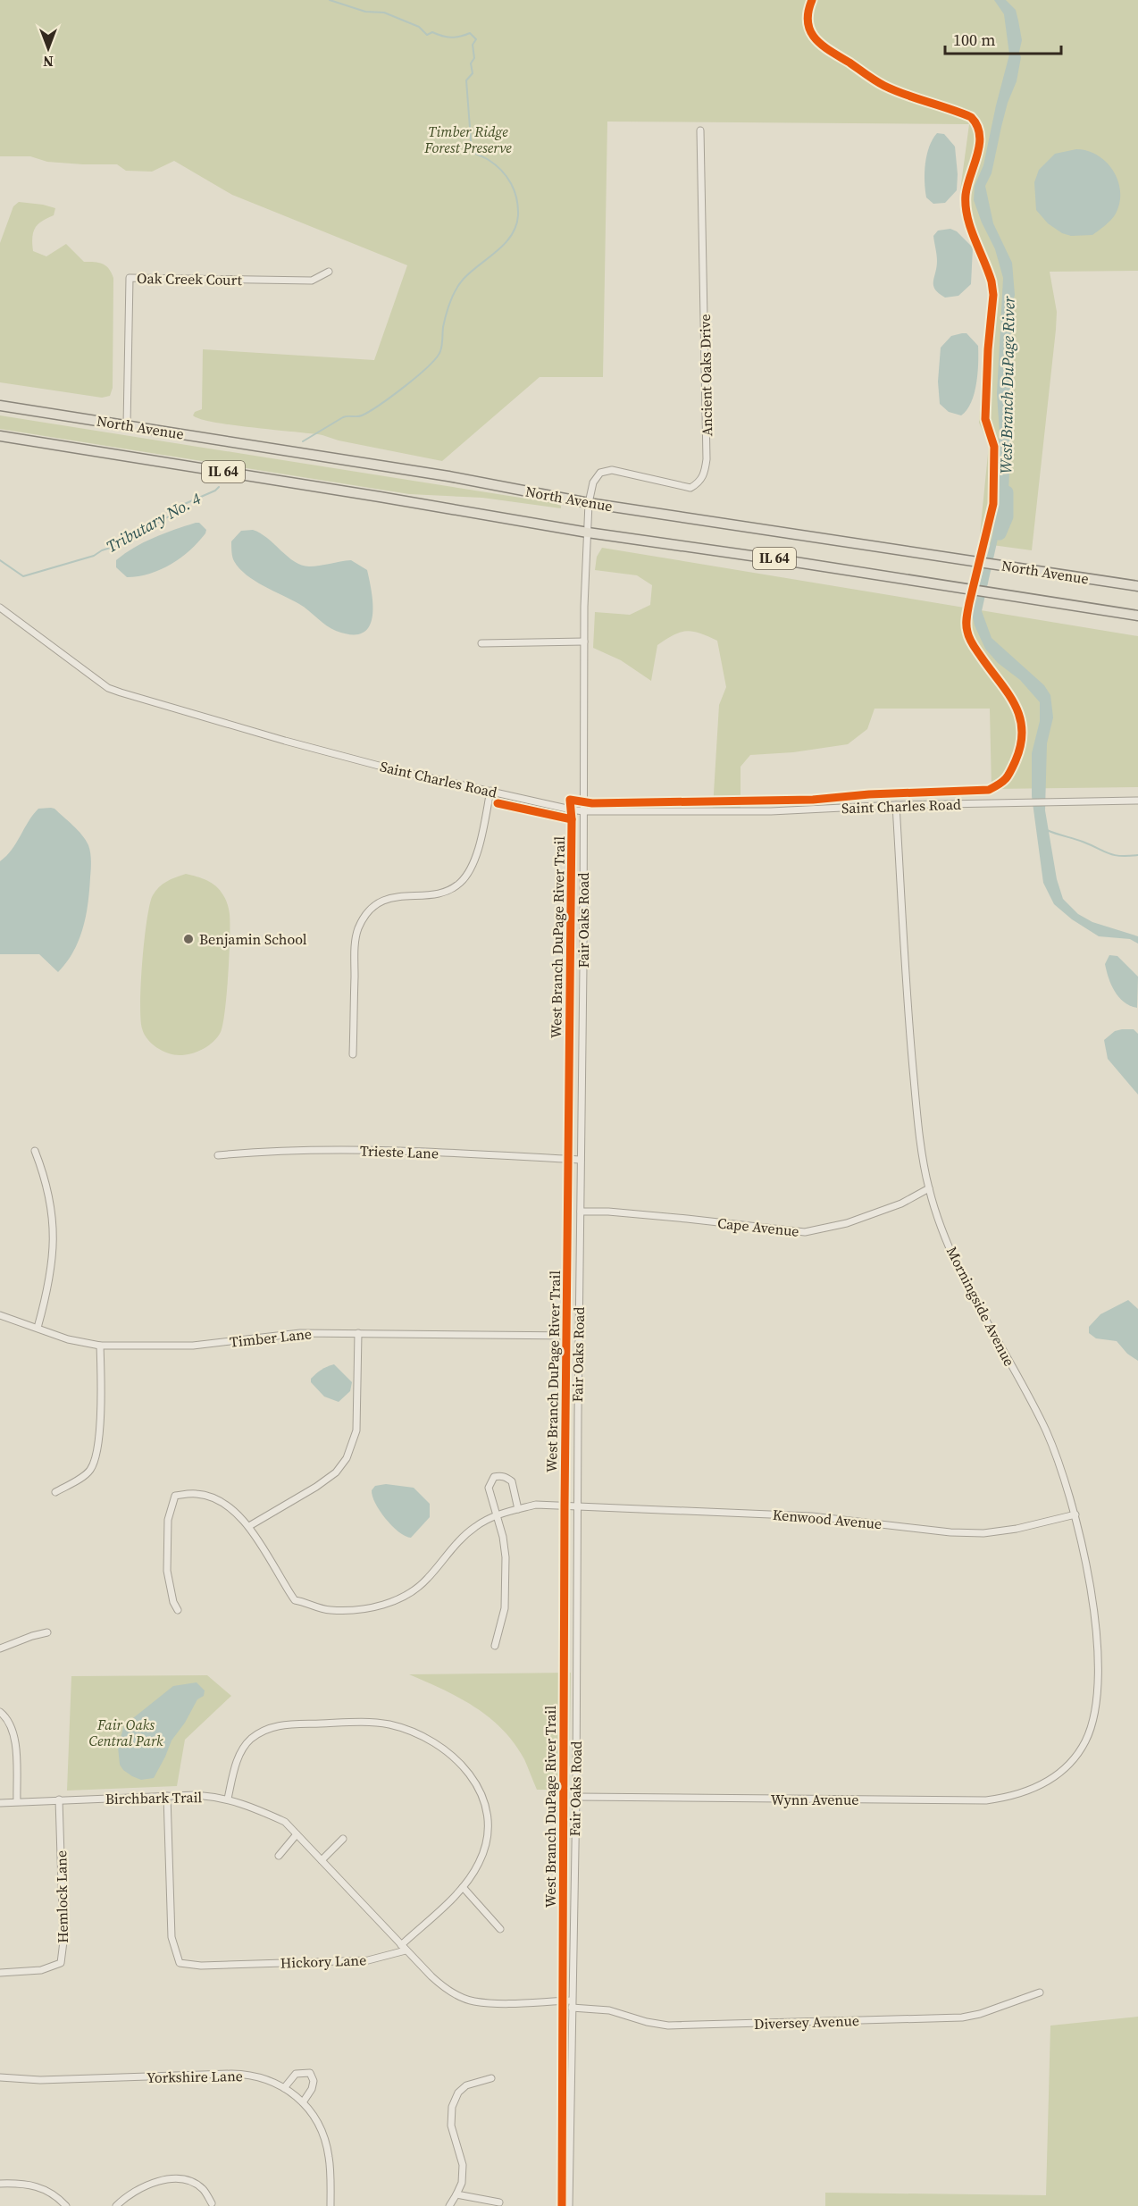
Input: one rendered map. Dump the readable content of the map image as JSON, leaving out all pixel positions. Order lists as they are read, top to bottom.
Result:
{
  "streets": {
    "main road": ["North Avenue", "IL 64"],
    "street": [
      "Oak Creek Court",
      "Ancient Oaks Drive",
      "Saint Charles Road",
      "Fair Oaks Road",
      "Trieste Lane",
      "Cape Avenue",
      "Morningside Avenue",
      "Timber Lane",
      "Kenwood Avenue",
      "Birchbark Trail",
      "Wynn Avenue",
      "Hemlock Lane",
      "Hickory Lane",
      "Diversey Avenue",
      "Yorkshire Lane"
    ],
    "cycle path": ["West Branch DuPage River Trail"]
  },
  "crossings": [
    ["Oak Creek Court", "North Avenue"],
    ["Ancient Oaks Drive", "North Avenue"],
    ["Ancient Oaks Drive", "Fair Oaks Road"],
    ["North Avenue", "Fair Oaks Road"],
    ["Saint Charles Road", "Fair Oaks Road"],
    ["Saint Charles Road", "Morningside Avenue"],
    ["Fair Oaks Road", "Trieste Lane"],
    ["Fair Oaks Road", "Cape Avenue"],
    ["Fair Oaks Road", "Timber Lane"],
    ["Fair Oaks Road", "Kenwood Avenue"],
    ["Fair Oaks Road", "Birchbark Trail"],
    ["Fair Oaks Road", "Wynn Avenue"],
    ["Fair Oaks Road", "Diversey Avenue"],
    ["Cape Avenue", "Morningside Avenue"],
    ["Morningside Avenue", "Kenwood Avenue"],
    ["Morningside Avenue", "Wynn Avenue"],
    ["Birchbark Trail", "Hemlock Lane"],
    ["Birchbark Trail", "Hickory Lane"],
    ["Birchbark Trail", "Diversey Avenue"]
  ],
  "water": ["West Branch DuPage River", "Tributary No. 4"],
  "parks": ["Timber Ridge Forest Preserve", "Fair Oaks Central Park"],
  "places": ["Benjamin School"],
  "scale_bar": "100 m",
  "north": "bottom"
}
